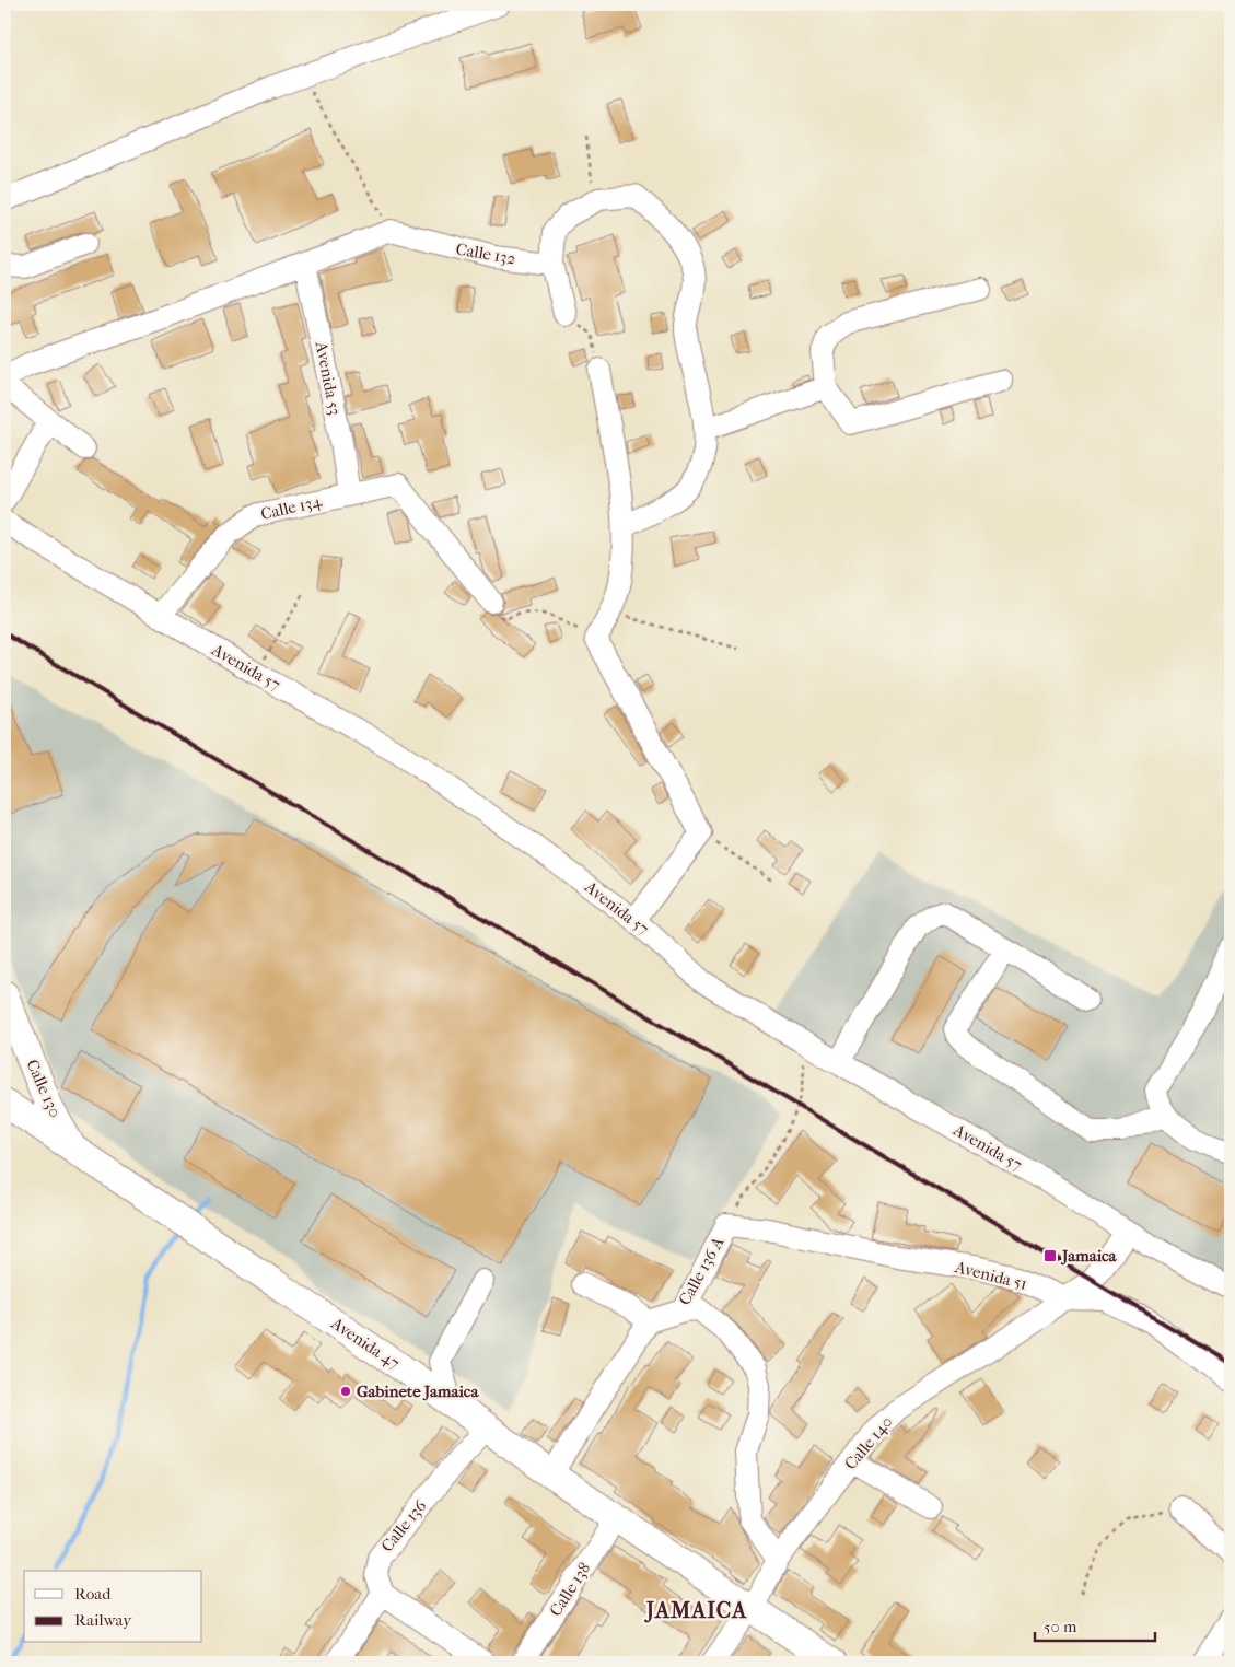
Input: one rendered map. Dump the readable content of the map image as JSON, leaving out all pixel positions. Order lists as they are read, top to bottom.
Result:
{
  "streets": {
    "main road": ["Calle 130", "Avenida 47"],
    "street": [
      "Calle 132",
      "Avenida 53",
      "Calle 134",
      "Avenida 57",
      "Calle 136 A",
      "Avenida 51",
      "Calle 140",
      "Calle 136",
      "Calle 138"
    ]
  },
  "crossings": [
    ["Avenida 53", "Calle 134"],
    ["Calle 134", "Avenida 57"],
    ["Avenida 57", "Calle 136 A"],
    ["Avenida 57", "Calle 140"],
    ["Calle 130", "Avenida 47"],
    ["Calle 136 A", "Avenida 51"],
    ["Avenida 51", "Calle 140"],
    ["Avenida 47", "Calle 140"],
    ["Avenida 47", "Calle 136"],
    ["Avenida 47", "Calle 138"]
  ],
  "districts": ["JAMAICA"],
  "places": {
    "transit": ["Jamaica"],
    "other": ["Gabinete Jamaica"]
  },
  "legend": ["Road", "Railway"],
  "scale_bar": "50 m"
}
